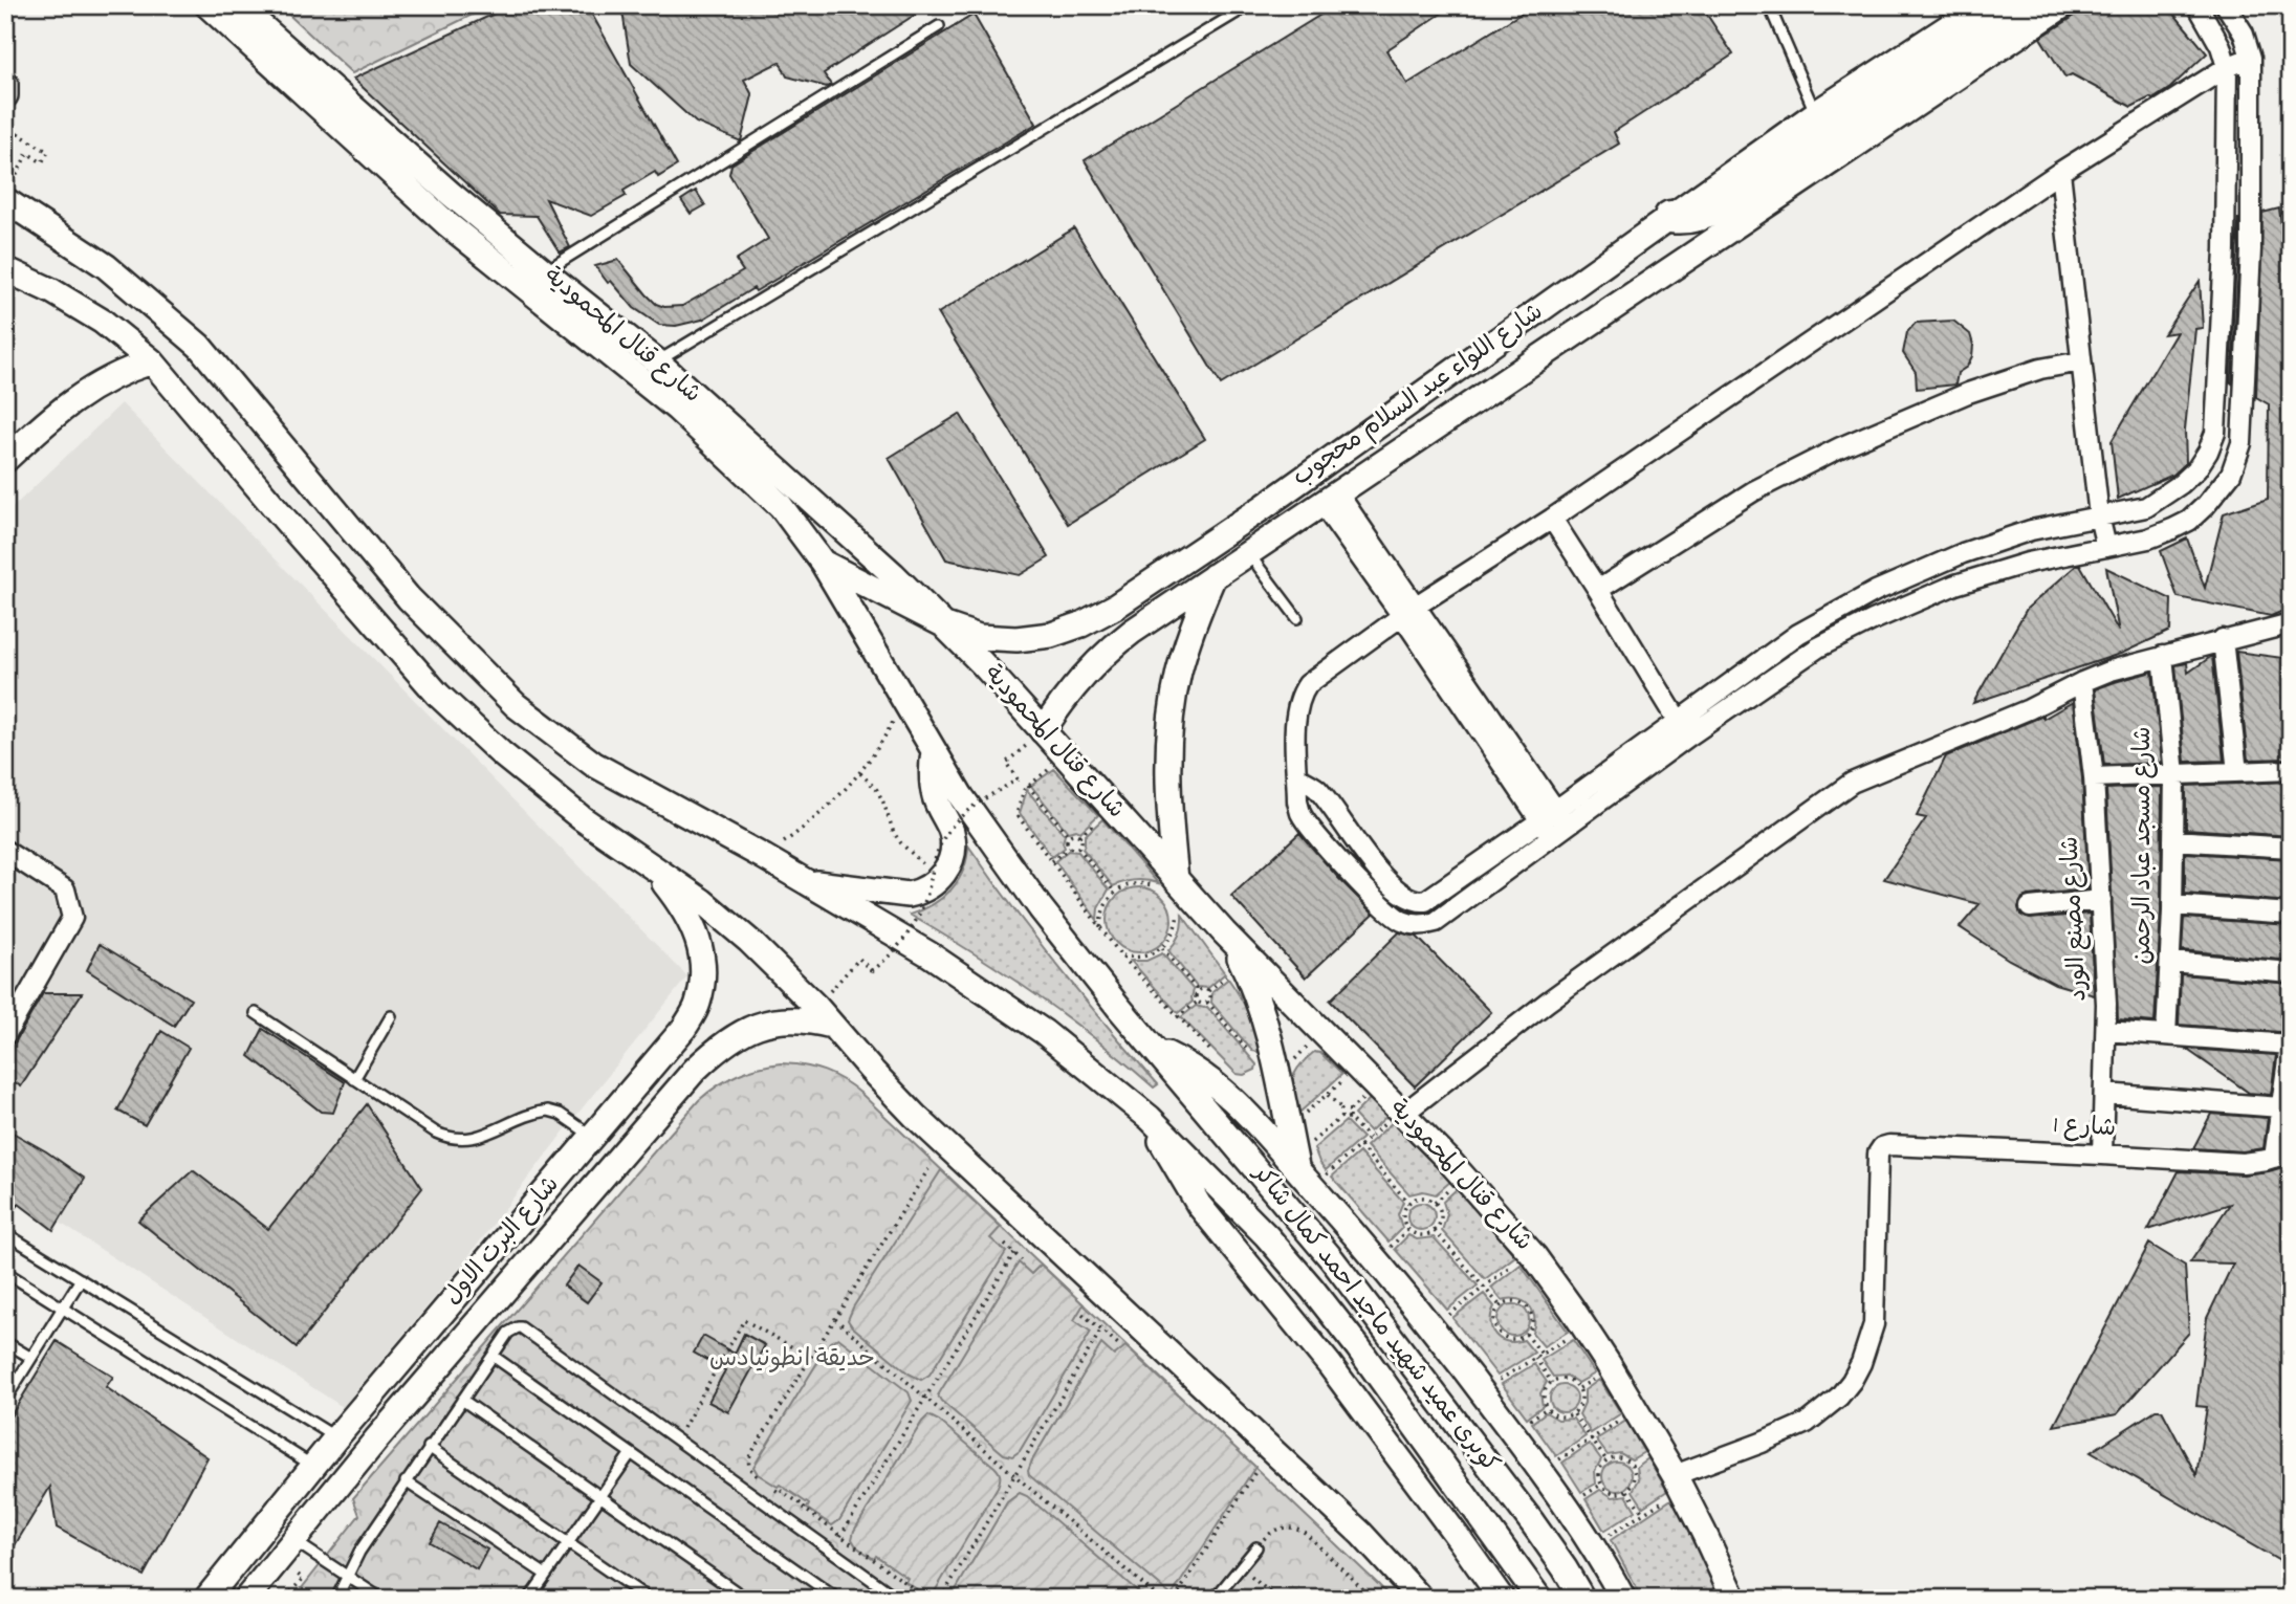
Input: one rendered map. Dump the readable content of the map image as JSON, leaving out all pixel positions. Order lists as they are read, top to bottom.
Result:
{
  "streets": {
    "main road": [
      "شارع قنال المحمودية",
      "شارع اللواء عبد السلام محجوب",
      "شارع البرت الاول",
      "كوبرى عميد شهيد ماجد احمد كمال شاكر"
    ],
    "street": ["شارع مسجد عباد الرحمن", "شارع مصنع الورد", "شارع 1"]
  },
  "crossings": [
    ["شارع قنال المحمودية", "شارع اللواء عبد السلام محجوب"],
    ["شارع قنال المحمودية", "شارع 1"],
    ["شارع قنال المحمودية", "كوبرى عميد شهيد ماجد احمد كمال شاكر"],
    ["شارع مصنع الورد", "شارع 1"]
  ],
  "parks": ["حديقة انطونيادس"]
}
